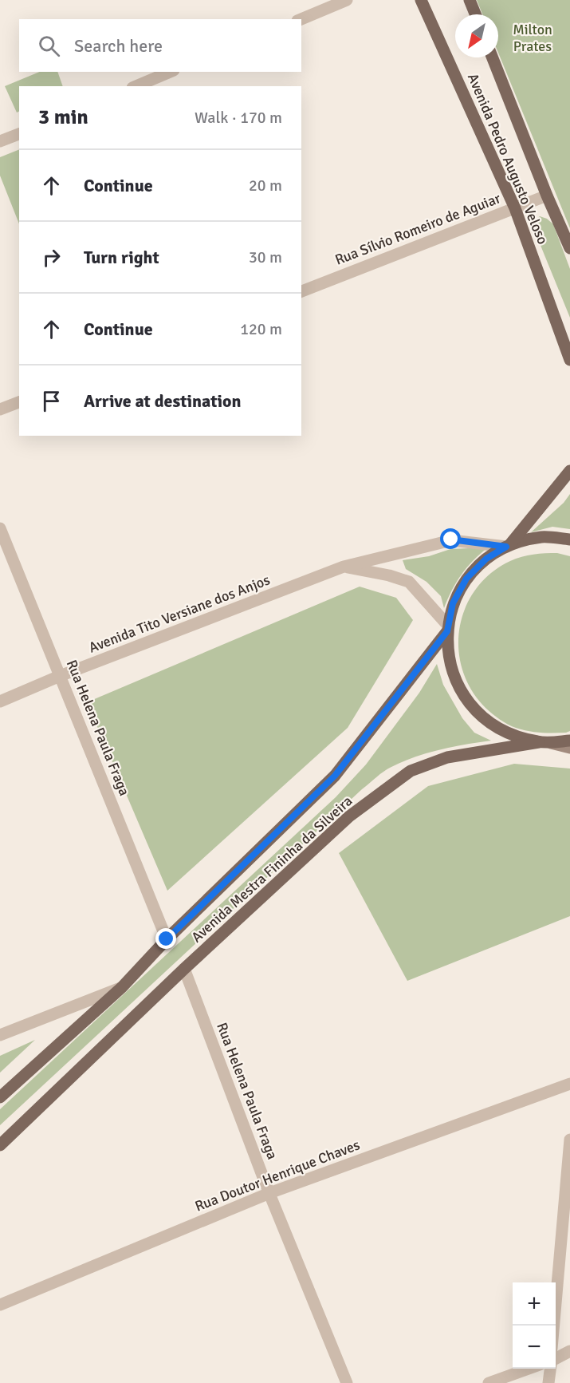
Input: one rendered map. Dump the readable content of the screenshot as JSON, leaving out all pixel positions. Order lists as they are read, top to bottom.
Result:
{
  "streets": {
    "main road": ["Avenida Pedro Augusto Veloso", "Avenida Mestra Fininha da Silveira"],
    "street": [
      "Rua Sílvio Romeiro de Aguiar",
      "Avenida Tito Versiane dos Anjos",
      "Rua Helena Paula Fraga",
      "Rua Doutor Henrique Chaves"
    ]
  },
  "crossings": [
    ["Avenida Pedro Augusto Veloso", "Rua Sílvio Romeiro de Aguiar"],
    ["Avenida Tito Versiane dos Anjos", "Rua Helena Paula Fraga"],
    ["Rua Helena Paula Fraga", "Avenida Mestra Fininha da Silveira"],
    ["Rua Helena Paula Fraga", "Rua Doutor Henrique Chaves"]
  ],
  "parks": ["Milton Prates"],
  "north": "bottom left",
  "page": {
    "search": "Search here",
    "heading": ["3 min", "Walk · 170 m"],
    "list": [
      ["Continue", "20 m"],
      ["Turn right", "30 m"],
      ["Continue", "120 m"],
      "Arrive at destination"
    ],
    "map_buttons": ["+", "−"]
  }
}
